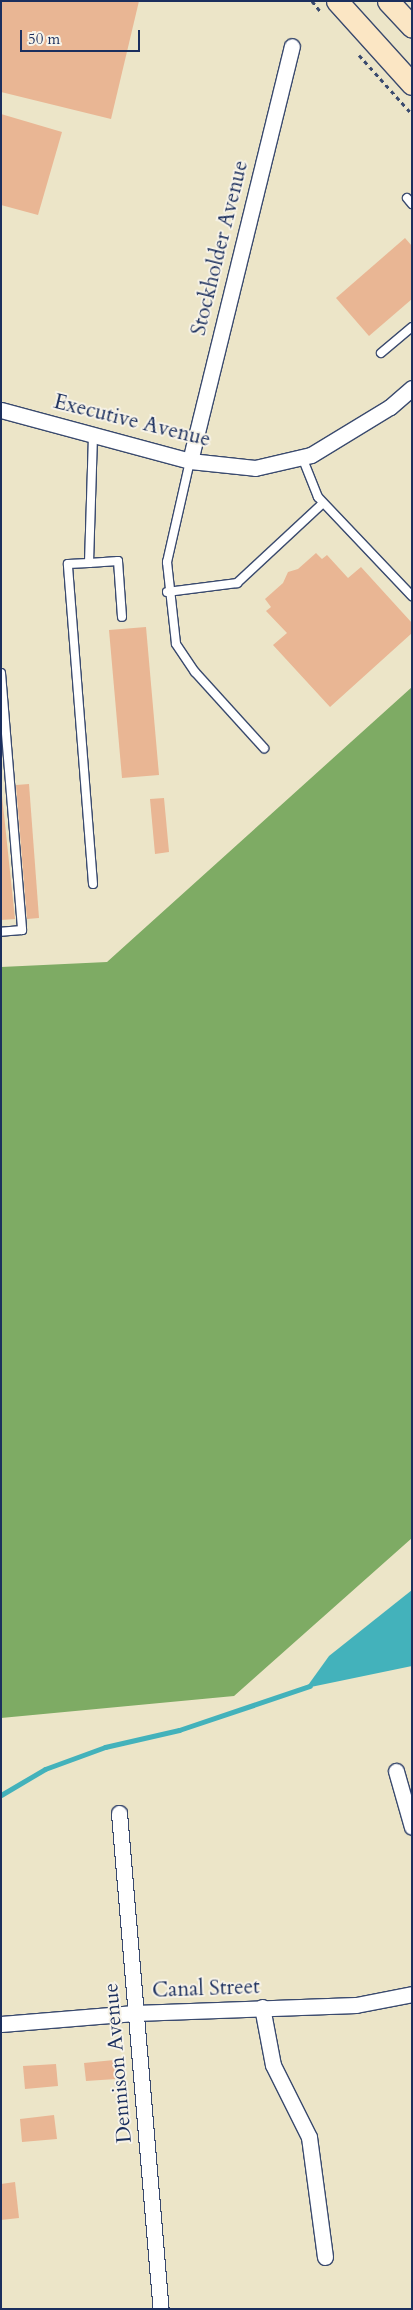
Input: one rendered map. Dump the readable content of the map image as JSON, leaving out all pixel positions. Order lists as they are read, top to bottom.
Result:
{
  "streets": {
    "street": [
      "Stockholder Avenue",
      "Executive Avenue",
      "Canal Street",
      "Dennison Avenue"
    ]
  },
  "crossings": [
    ["Stockholder Avenue", "Executive Avenue"],
    ["Canal Street", "Dennison Avenue"]
  ],
  "scale_bar": "50 m"
}
